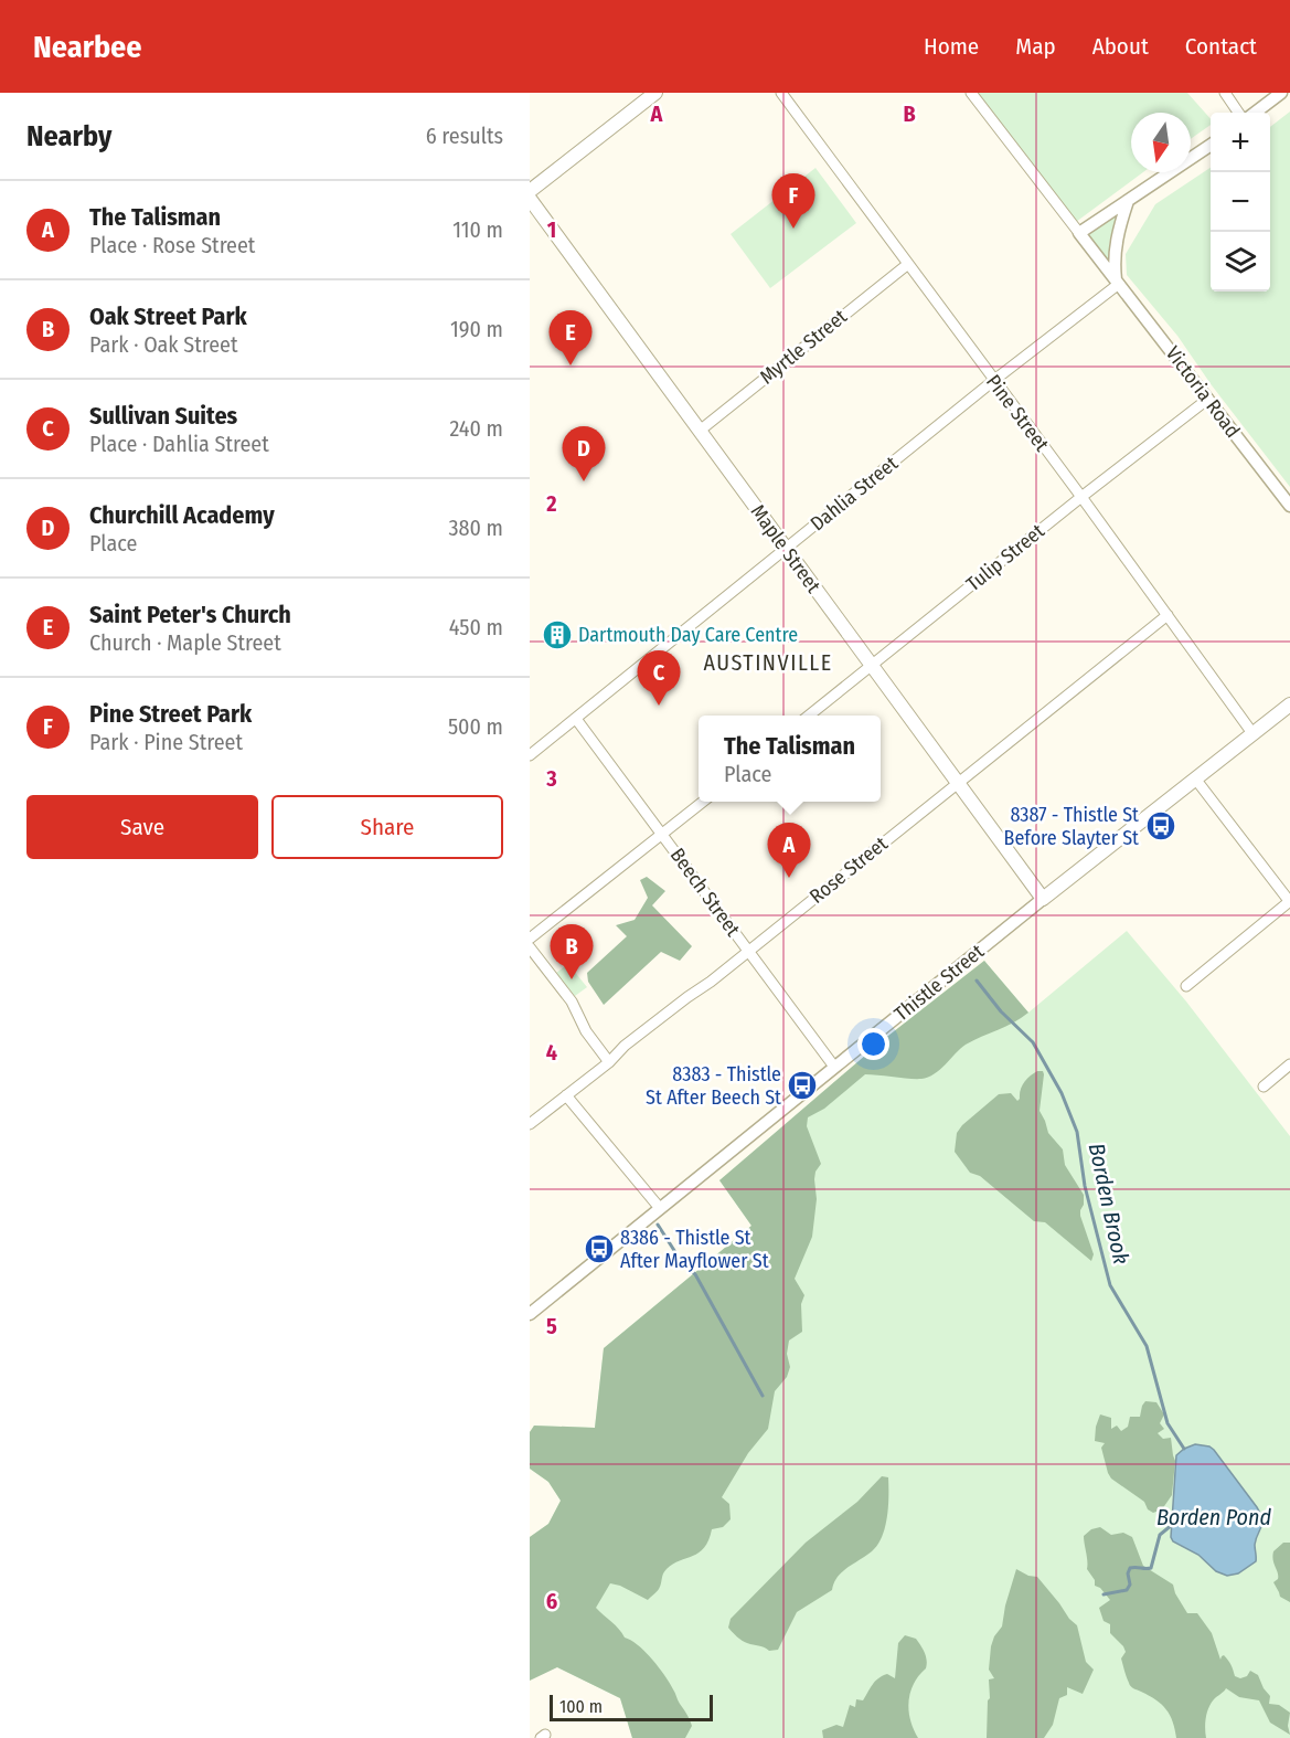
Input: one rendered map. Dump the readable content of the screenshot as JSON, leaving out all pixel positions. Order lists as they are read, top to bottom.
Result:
{
  "streets": {
    "main road": ["Maple Street", "Thistle Street"],
    "street": [
      "Myrtle Street",
      "Victoria Road",
      "Pine Street",
      "Dahlia Street",
      "Tulip Street",
      "Rose Street",
      "Beech Street"
    ]
  },
  "crossings": [
    ["Myrtle Street", "Pine Street"],
    ["Myrtle Street", "Maple Street"],
    ["Victoria Road", "Dahlia Street"],
    ["Victoria Road", "Tulip Street"],
    ["Pine Street", "Dahlia Street"],
    ["Pine Street", "Tulip Street"],
    ["Pine Street", "Rose Street"],
    ["Pine Street", "Thistle Street"],
    ["Dahlia Street", "Maple Street"],
    ["Dahlia Street", "Beech Street"],
    ["Maple Street", "Tulip Street"],
    ["Maple Street", "Rose Street"],
    ["Maple Street", "Thistle Street"],
    ["Rose Street", "Beech Street"],
    ["Beech Street", "Thistle Street"]
  ],
  "districts": ["AUSTINVILLE"],
  "water": ["Borden Brook", "Borden Pond"],
  "places": {
    "building": ["Dartmouth Day Care Centre"],
    "bus stop": ["8387 - Thistle St Before Slayter St", "8383 - Thistle St After Beech St", "8386 - Thistle St After Mayflower St"]
  },
  "scale_bar": "100 m",
  "north": "bottom",
  "page": {
    "header": "Nearbee",
    "nav": [
      "Home",
      "Map",
      "About",
      "Contact"
    ],
    "heading": ["Nearby", "6 results"],
    "map_buttons": ["+", "−"],
    "pins": [
      "F",
      "E",
      "D",
      "C",
      "A",
      "B"
    ],
    "list": [
      {
        "mark": "A",
        "name": "The Talisman",
        "note": "Place · Rose Street",
        "value": "110 m"
      },
      {
        "mark": "B",
        "name": "Oak Street Park",
        "note": "Park · Oak Street",
        "value": "190 m"
      },
      {
        "mark": "C",
        "name": "Sullivan Suites",
        "note": "Place · Dahlia Street",
        "value": "240 m"
      },
      {
        "mark": "D",
        "name": "Churchill Academy",
        "note": "Place",
        "value": "380 m"
      },
      {
        "mark": "E",
        "name": "Saint Peter's Church",
        "note": "Church · Maple Street",
        "value": "450 m"
      },
      {
        "mark": "F",
        "name": "Pine Street Park",
        "note": "Park · Pine Street",
        "value": "500 m"
      }
    ],
    "popup": ["The Talisman", "Place"],
    "buttons": ["Save", "Share"],
    "scale": "100 m"
  },
  "grid": {
    "columns": ["A", "B"],
    "rows": [
      "1",
      "2",
      "3",
      "4",
      "5",
      "6"
    ]
  }
}
